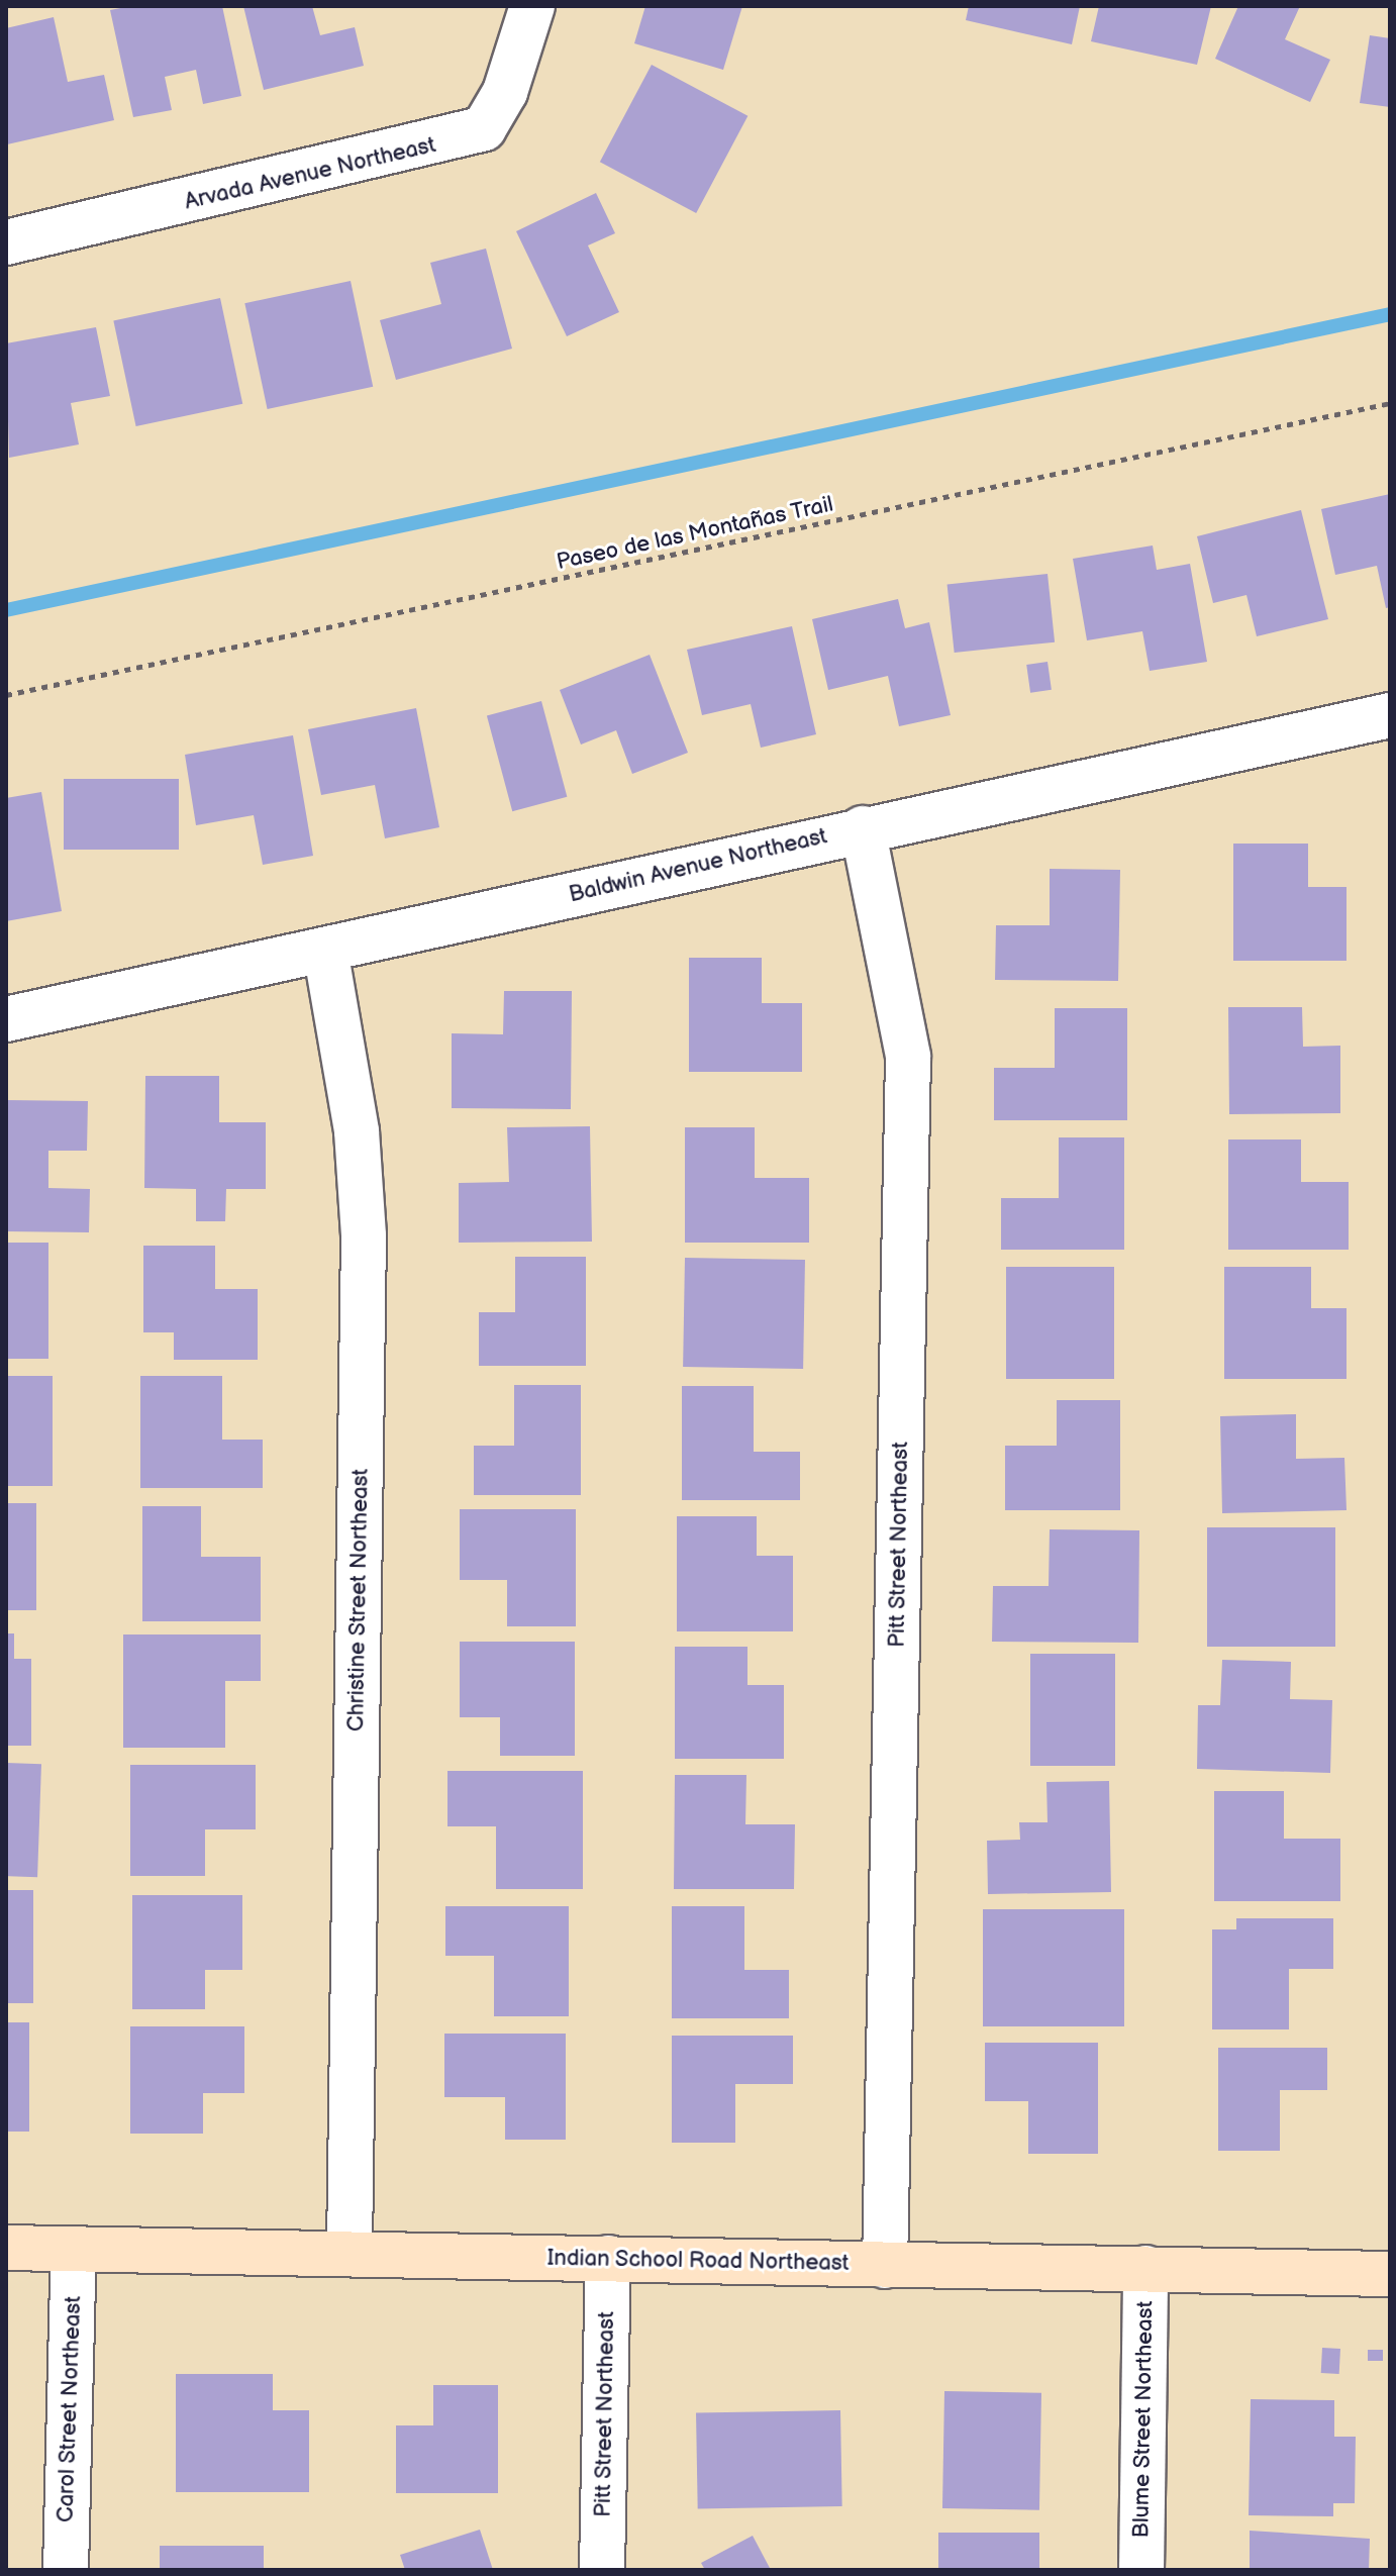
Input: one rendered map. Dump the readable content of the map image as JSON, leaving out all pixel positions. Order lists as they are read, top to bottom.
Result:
{
  "streets": {
    "street": [
      "Arvada Avenue Northeast",
      "Baldwin Avenue Northeast",
      "Pitt Street Northeast",
      "Christine Street Northeast",
      "Indian School Road Northeast",
      "Carol Street Northeast",
      "Blume Street Northeast"
    ],
    "path": ["Paseo de las Montañas Trail"]
  },
  "crossings": [
    ["Baldwin Avenue Northeast", "Pitt Street Northeast"],
    ["Baldwin Avenue Northeast", "Christine Street Northeast"],
    ["Pitt Street Northeast", "Indian School Road Northeast"],
    ["Christine Street Northeast", "Indian School Road Northeast"],
    ["Indian School Road Northeast", "Carol Street Northeast"],
    ["Indian School Road Northeast", "Blume Street Northeast"]
  ]
}
